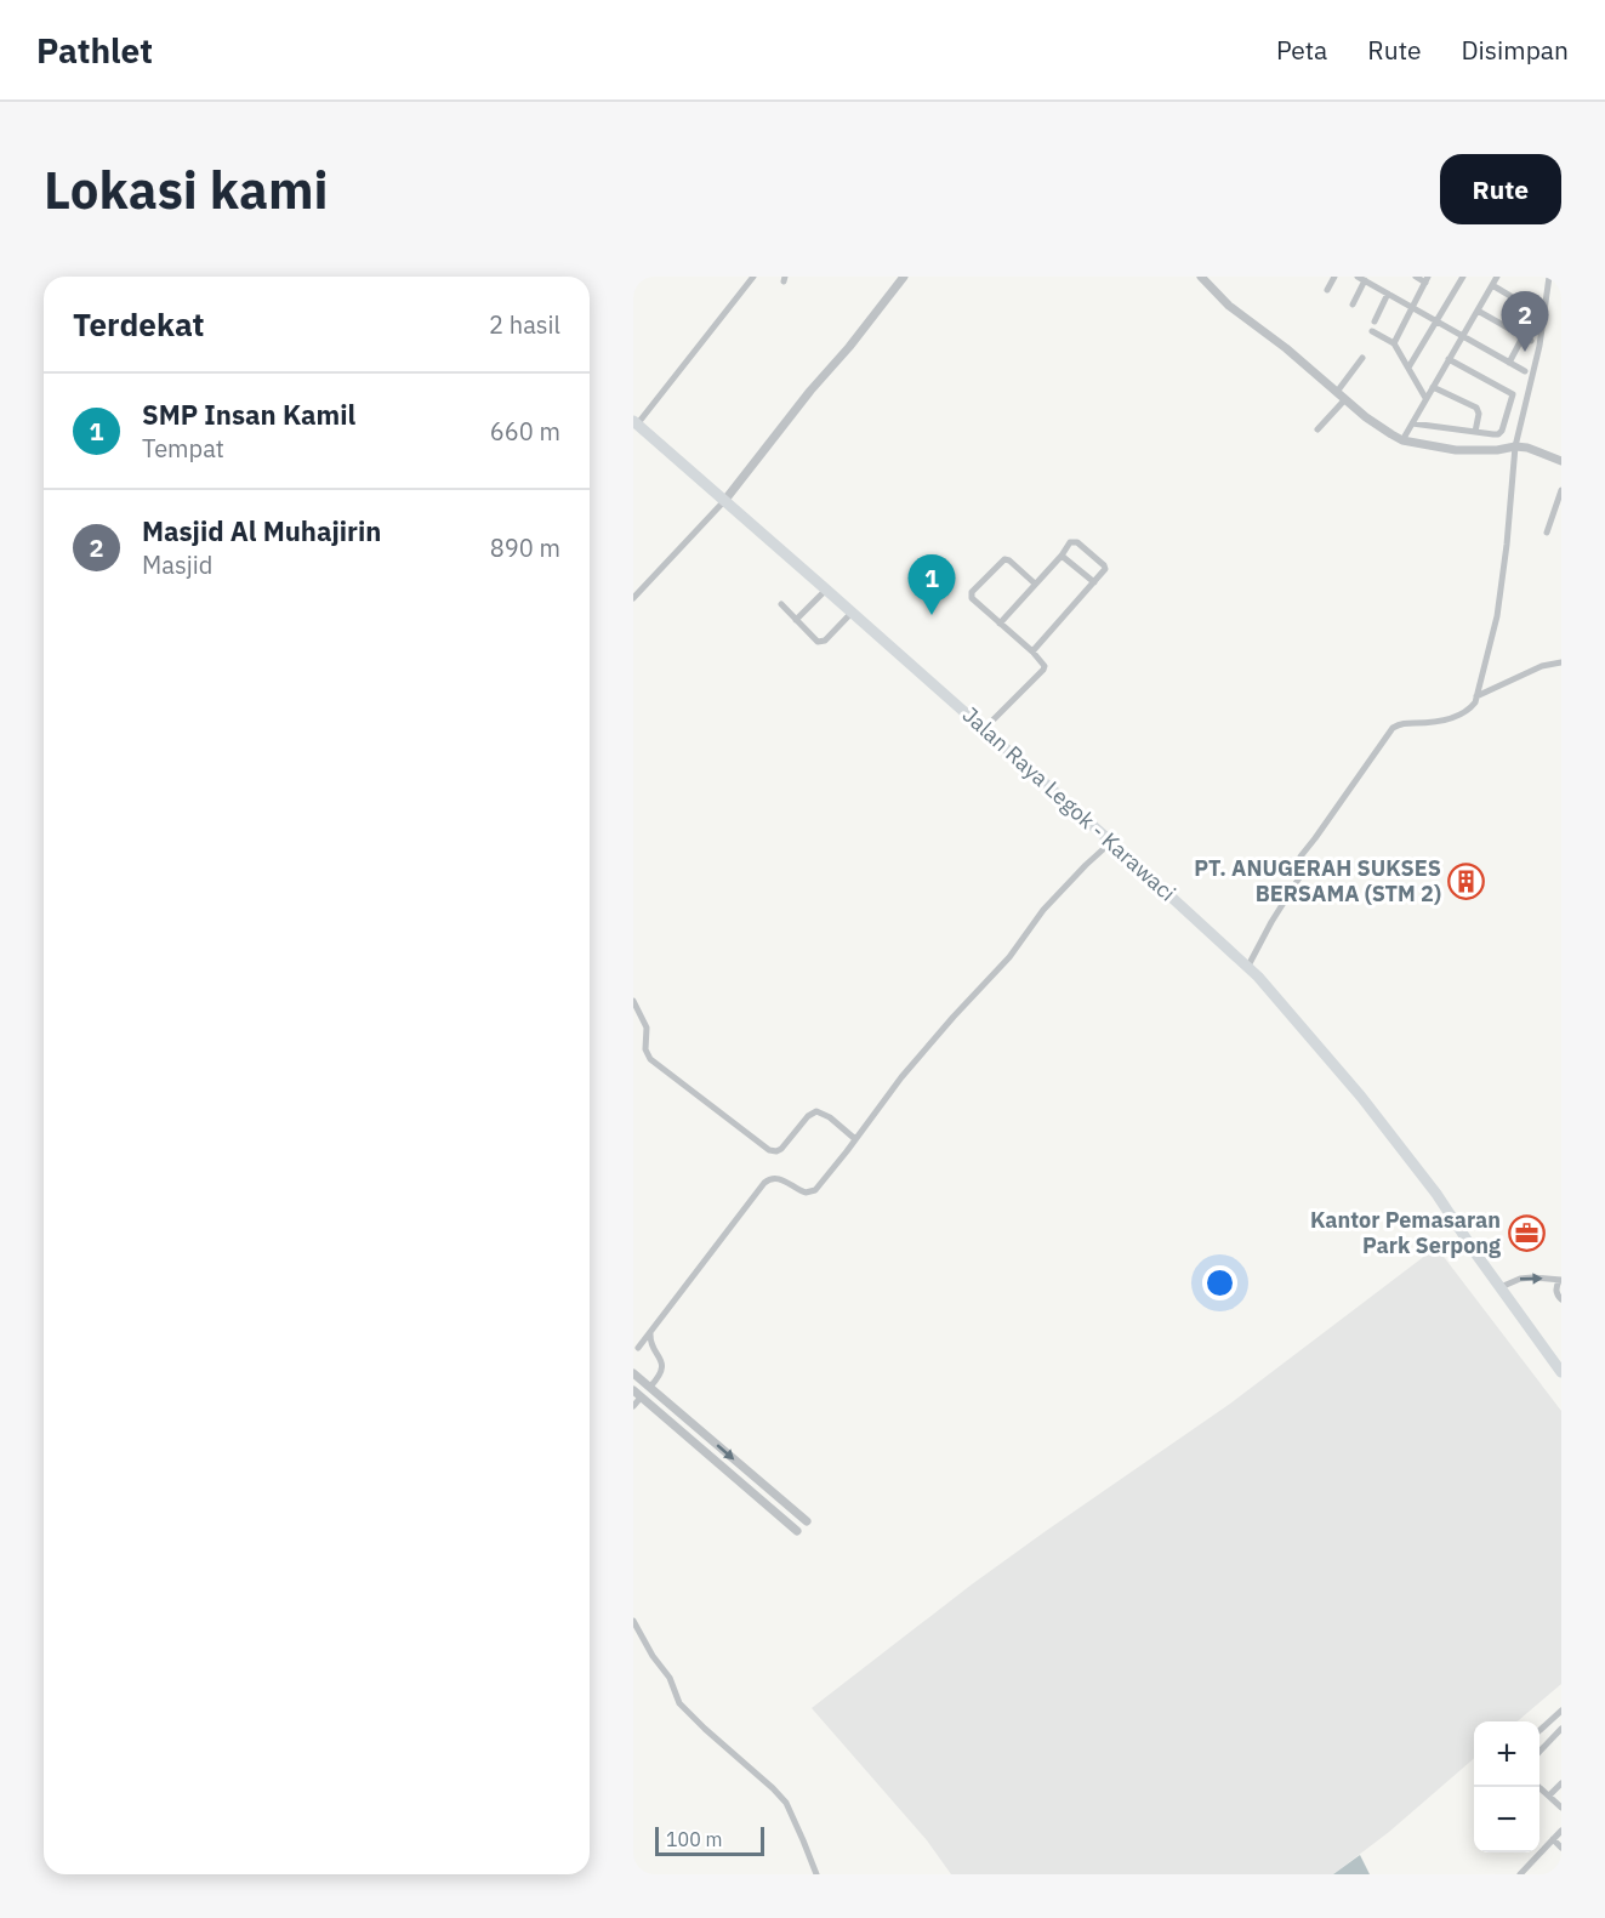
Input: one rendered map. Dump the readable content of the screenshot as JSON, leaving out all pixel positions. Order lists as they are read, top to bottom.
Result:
{
  "streets": {
    "main road": ["Jalan Raya Legok - Karawaci"]
  },
  "places": {
    "building": ["PT. ANUGERAH SUKSES BERSAMA (STM 2)"],
    "office": ["Kantor Pemasaran Park Serpong"]
  },
  "scale_bar": "100 m",
  "page": {
    "header": "Pathlet",
    "nav": ["Peta", "Rute", "Disimpan"],
    "buttons": "Rute",
    "title": "Lokasi kami",
    "heading": ["Terdekat", "2 hasil"],
    "pins": ["2", "1"],
    "list": [
      {
        "mark": "1",
        "name": "SMP Insan Kamil",
        "note": "Tempat",
        "value": "660 m"
      },
      {
        "mark": "2",
        "name": "Masjid Al Muhajirin",
        "note": "Masjid",
        "value": "890 m"
      }
    ],
    "map_buttons": ["+", "−"],
    "scale": "100 m"
  }
}
